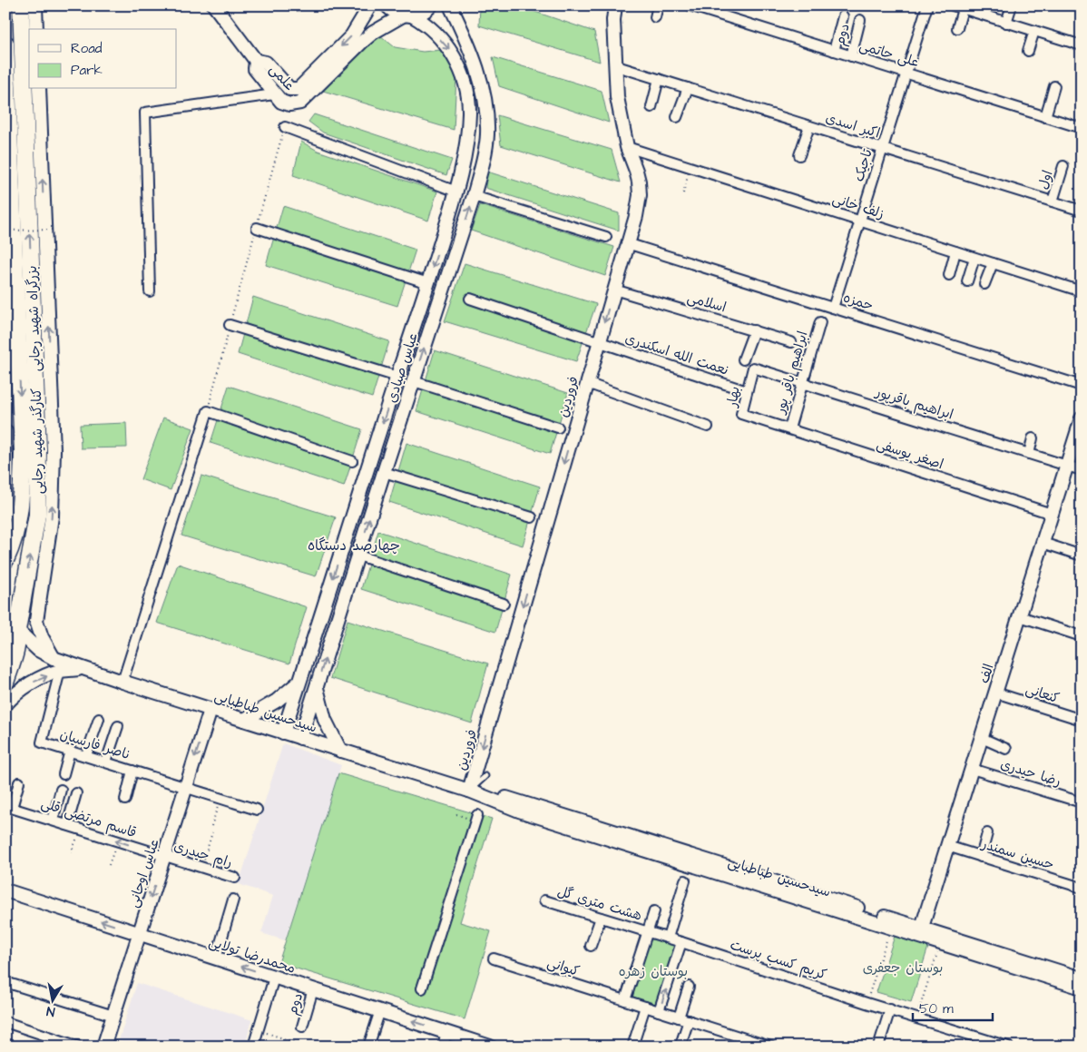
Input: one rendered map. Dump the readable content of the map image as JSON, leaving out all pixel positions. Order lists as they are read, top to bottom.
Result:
{
  "streets": {
    "highway": ["بزرگراه شهید رجایی"],
    "street": [
      "دوم",
      "علی حاتمی",
      "علمی",
      "اکبر اسدی",
      "تاجیک",
      "اول",
      "زلف خانی",
      "حمزه",
      "اسلامی",
      "نعمت الله اسکندری",
      "عباس صیادی",
      "ابراهیم باقر پور",
      "فروردین",
      "بهار",
      "ابراهیم باقرپور",
      "کنارگذر شهید رجایی",
      "اصغر یوسفی",
      "الف",
      "کنعانی",
      "سیدحسین طباطبایی",
      "ناصر فارسیان",
      "رضا حیدری",
      "قاسم مرتضی قلی",
      "رام حیدری",
      "حسین سمندر",
      "عباس اوجانی",
      "هشت متری گل",
      "محمدرضا تولایی",
      "کریم کسب پرست",
      "کیوانی"
    ]
  },
  "crossings": [
    ["دوم", "علی حاتمی"],
    ["دوم", "محمدرضا تولایی"],
    ["علی حاتمی", "تاجیک"],
    ["علمی", "عباس صیادی"],
    ["اکبر اسدی", "تاجیک"],
    ["اکبر اسدی", "اول"],
    ["اکبر اسدی", "فروردین"],
    ["تاجیک", "زلف خانی"],
    ["تاجیک", "حمزه"],
    ["زلف خانی", "فروردین"],
    ["حمزه", "فروردین"],
    ["اسلامی", "فروردین"],
    ["بزرگراه شهید رجایی", "سیدحسین طباطبایی"],
    ["نعمت الله اسکندری", "فروردین"],
    ["نعمت الله اسکندری", "بهار"],
    ["عباس صیادی", "سیدحسین طباطبایی"],
    ["ابراهیم باقر پور", "ابراهیم باقرپور"],
    ["ابراهیم باقر پور", "اصغر یوسفی"],
    ["فروردین", "سیدحسین طباطبایی"],
    ["بهار", "ابراهیم باقرپور"],
    ["بهار", "اصغر یوسفی"],
    ["ابراهیم باقرپور", "الف"],
    ["کنارگذر شهید رجایی", "سیدحسین طباطبایی"],
    ["اصغر یوسفی", "الف"],
    ["الف", "کنعانی"],
    ["الف", "سیدحسین طباطبایی"],
    ["الف", "رضا حیدری"],
    ["الف", "حسین سمندر"],
    ["سیدحسین طباطبایی", "عباس اوجانی"],
    ["ناصر فارسیان", "عباس اوجانی"],
    ["قاسم مرتضی قلی", "رام حیدری"],
    ["قاسم مرتضی قلی", "عباس اوجانی"],
    ["رام حیدری", "عباس اوجانی"],
    ["عباس اوجانی", "محمدرضا تولایی"],
    ["هشت متری گل", "کریم کسب پرست"]
  ],
  "one_way": ["فروردین", "کنارگذر شهید رجایی"],
  "districts": ["چهارصد دستگاه"],
  "parks": ["بوستان جعفری", "بوستان زهره"],
  "legend": ["Road", "Park"],
  "scale_bar": "50 m",
  "north": "bottom"
}
